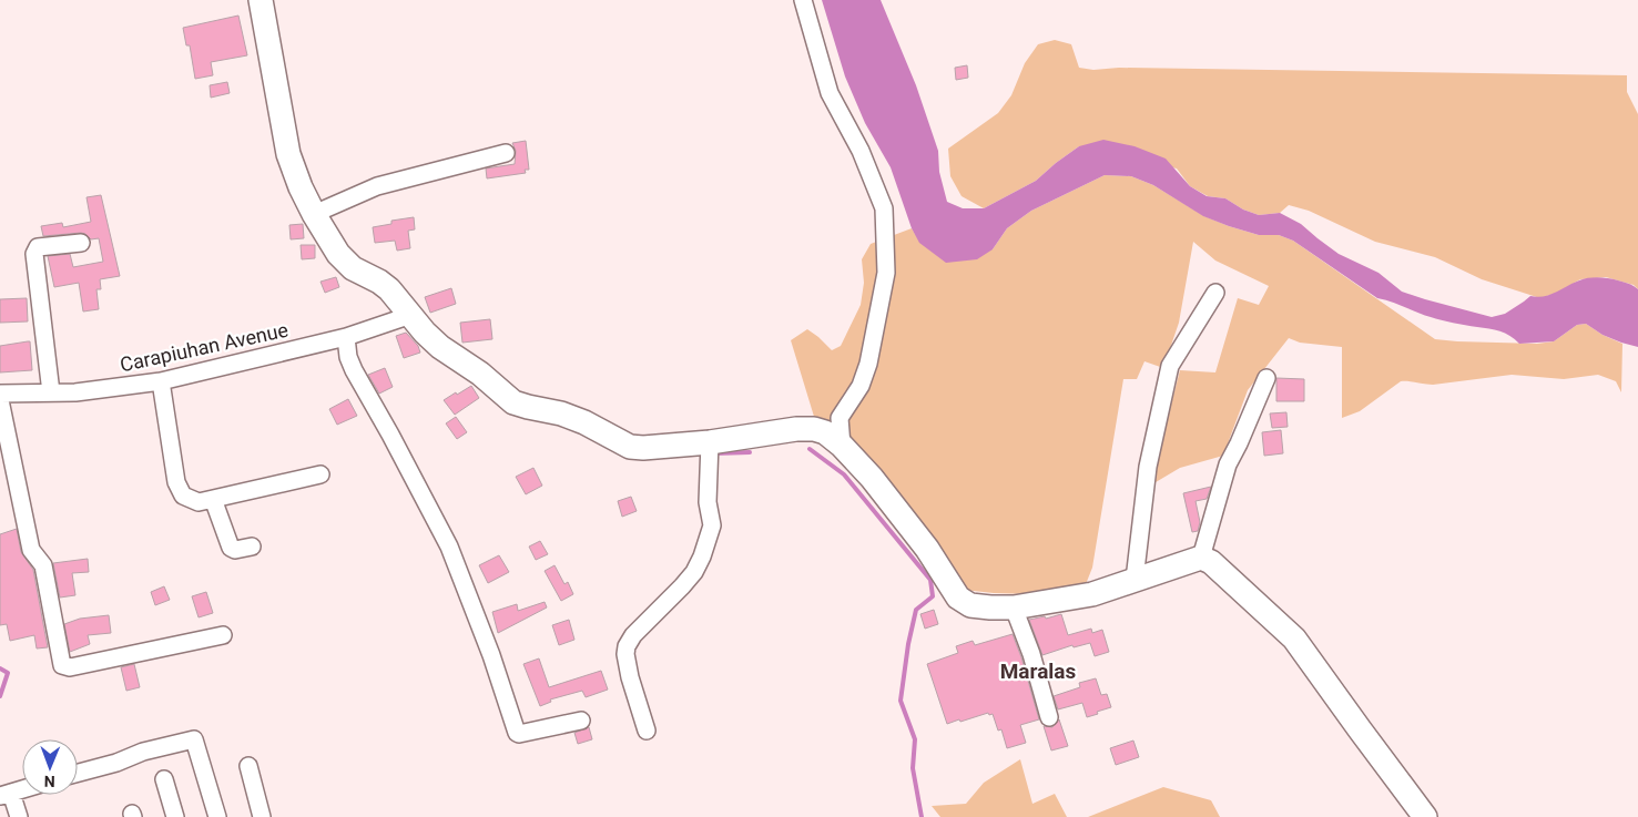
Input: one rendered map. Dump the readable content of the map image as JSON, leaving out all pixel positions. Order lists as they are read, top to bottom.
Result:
{
  "streets": {
    "street": ["Carapiuhan Avenue"]
  },
  "districts": ["Maralas"],
  "north": "bottom"
}
